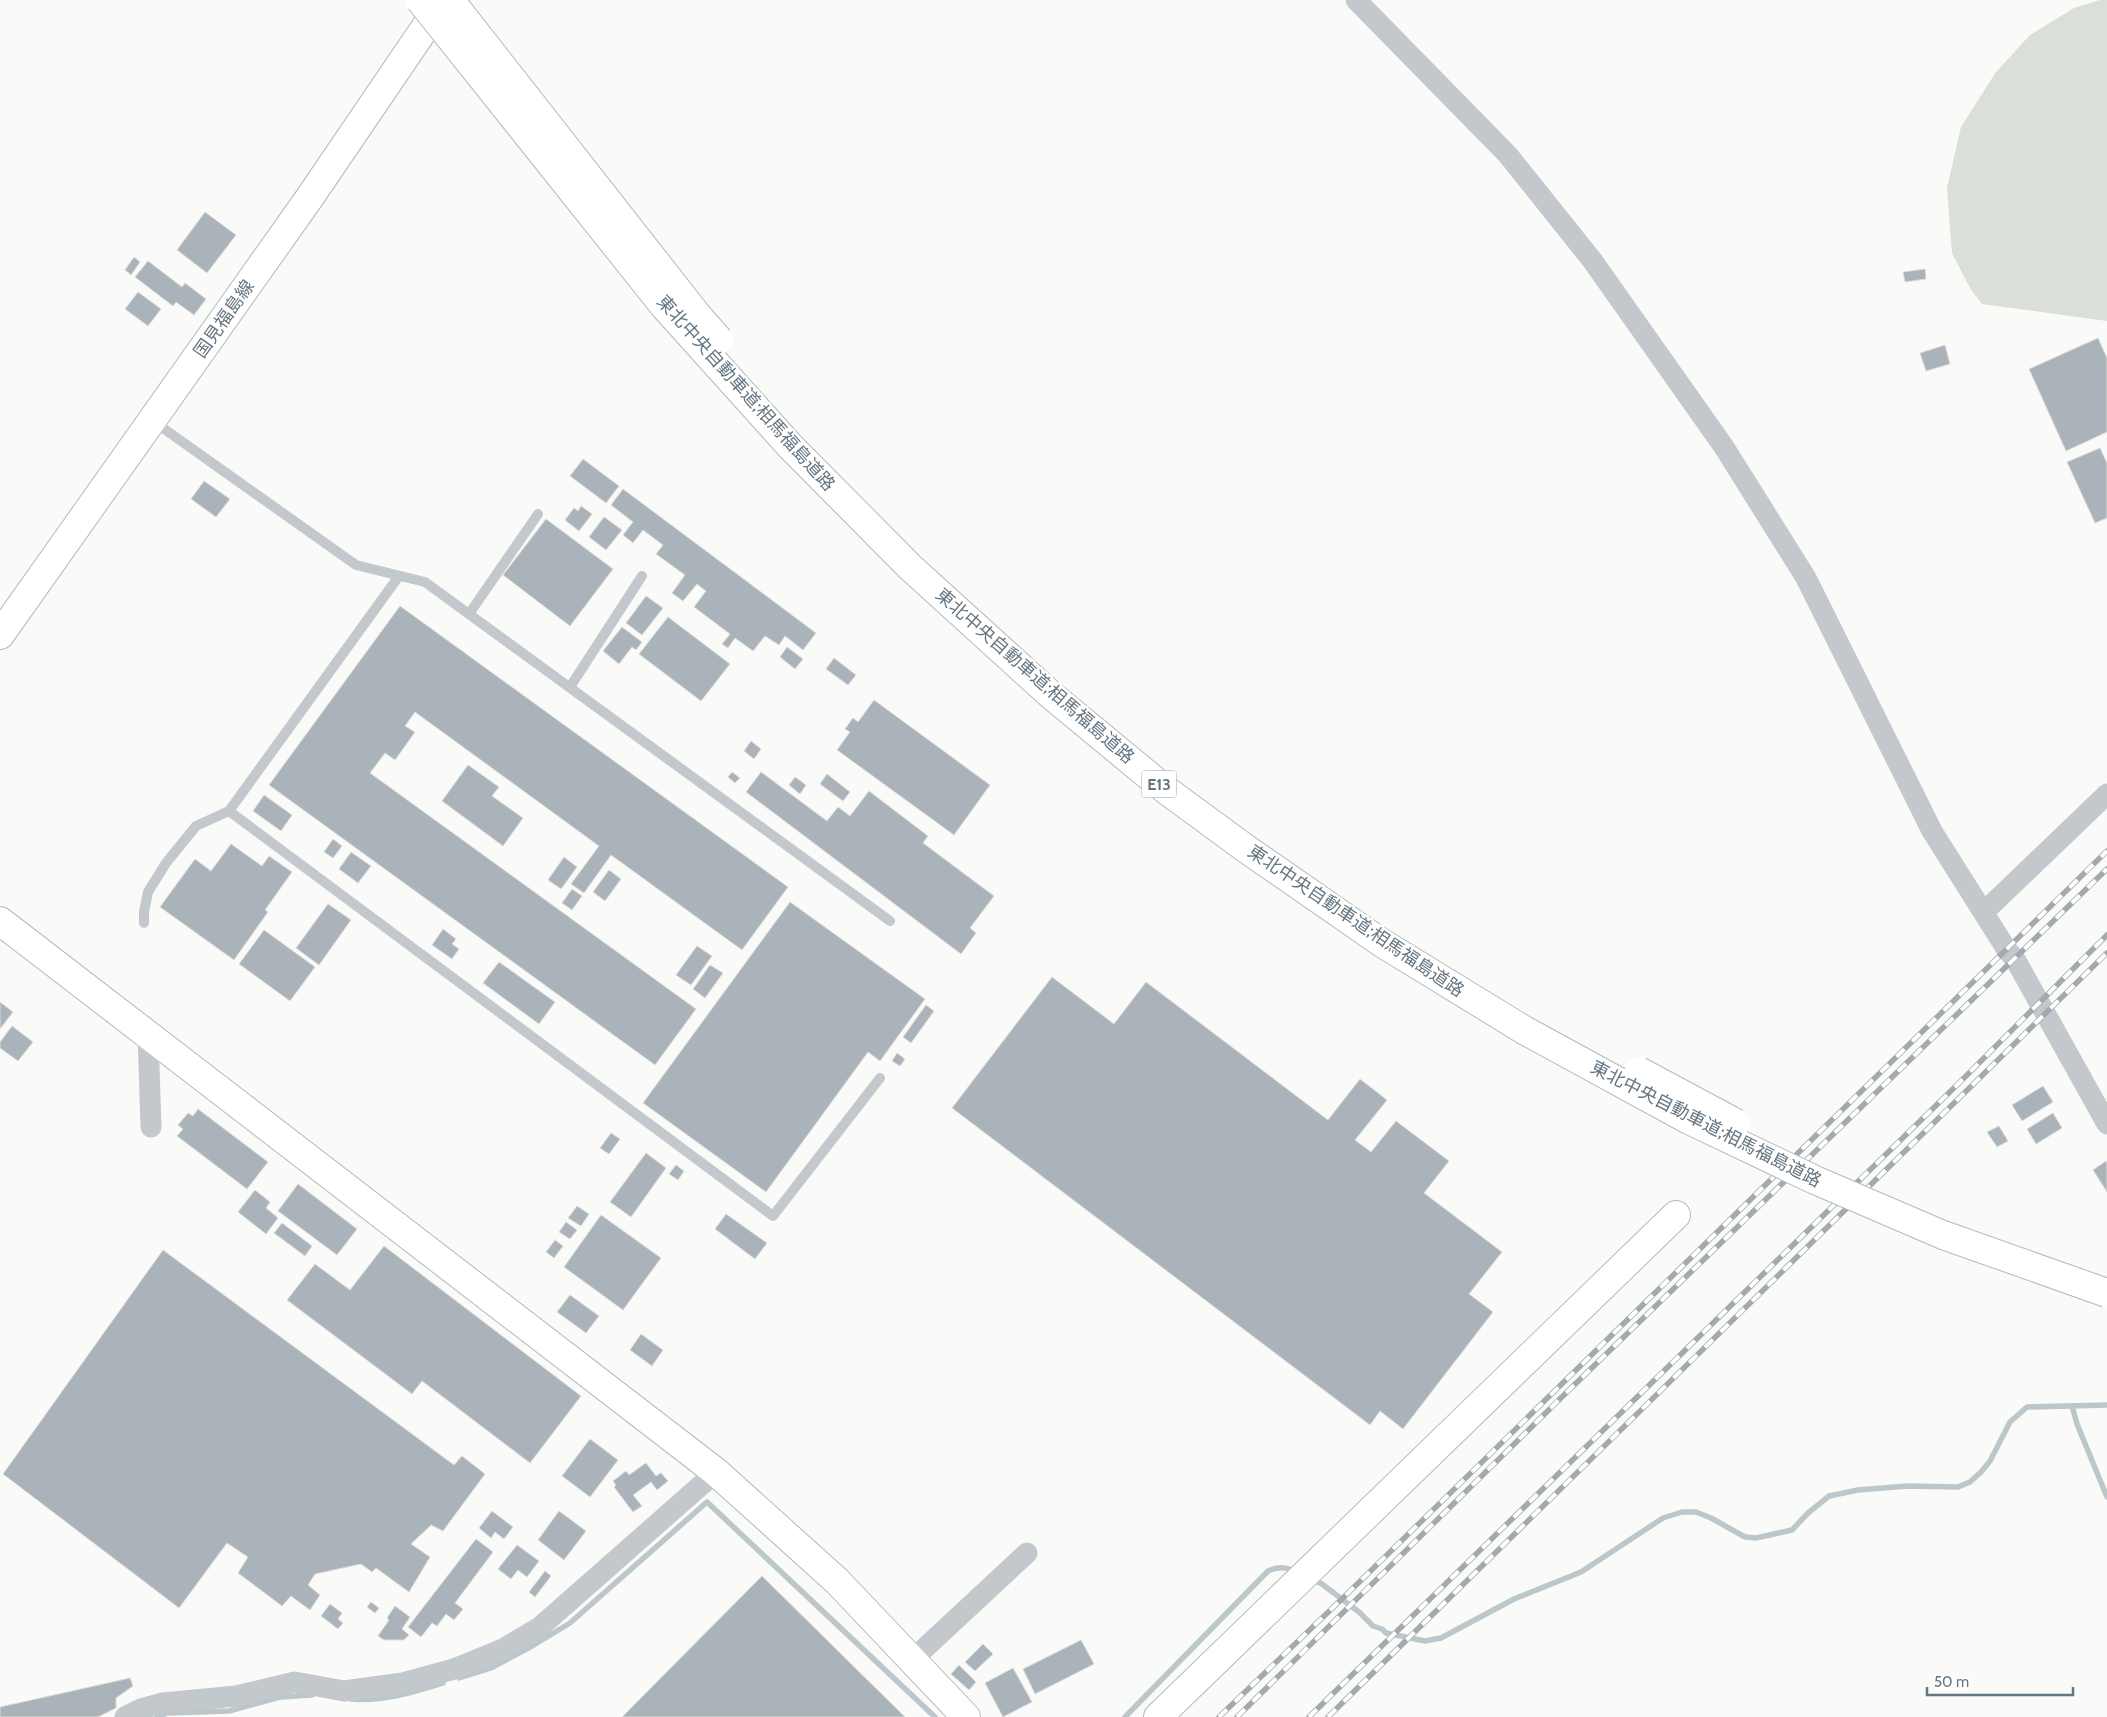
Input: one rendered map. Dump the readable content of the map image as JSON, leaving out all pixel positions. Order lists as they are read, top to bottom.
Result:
{
  "streets": {
    "main road": ["国見福島線", "東北中央自動車道;相馬福島道路", "E13"]
  },
  "scale_bar": "50 m"
}
